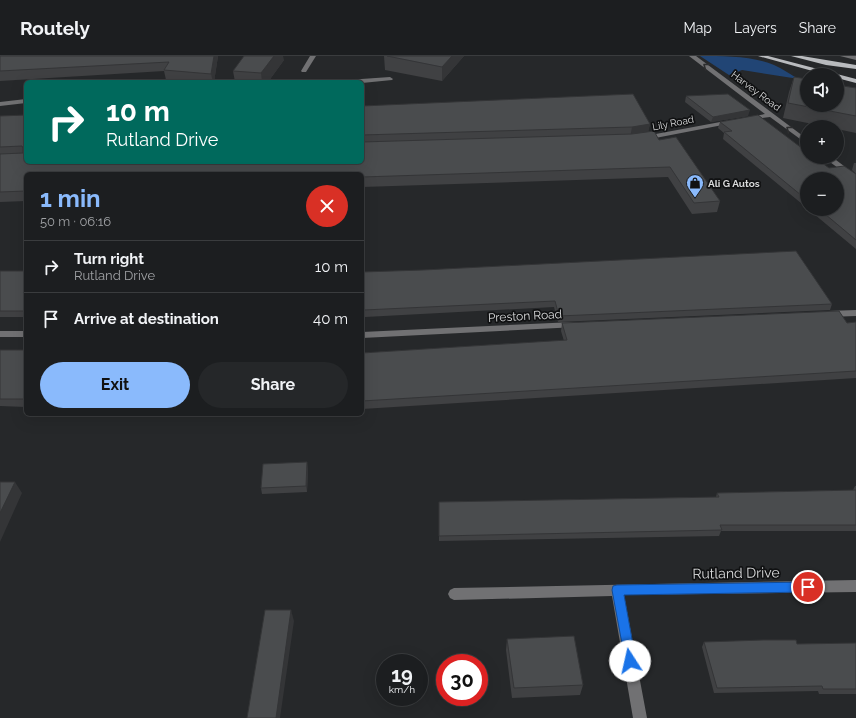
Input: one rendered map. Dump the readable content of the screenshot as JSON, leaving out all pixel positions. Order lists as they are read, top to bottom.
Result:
{
  "streets": {
    "street": [
      "Harvey Road",
      "Lily Road",
      "Preston Road",
      "Rutland Drive"
    ]
  },
  "crossings": [
    ["Harvey Road", "Lily Road"]
  ],
  "one_way": ["Harvey Road"],
  "places": {
    "shop": ["Ali G Autos"]
  },
  "page": {
    "header": "Routely",
    "nav": ["Map", "Layers", "Share"],
    "map_buttons": ["+", "−"],
    "turn": ["10 m", "Rutland Drive"],
    "heading": ["1 min", "50 m · 06:16"],
    "list": [
      {
        "name": "Turn right",
        "note": "Rutland Drive",
        "value": "10 m"
      },
      {
        "name": "Arrive at destination",
        "value": "40 m"
      }
    ],
    "buttons": ["Exit", "Share"],
    "speed": "19 km/h",
    "limit": "30"
  }
}
